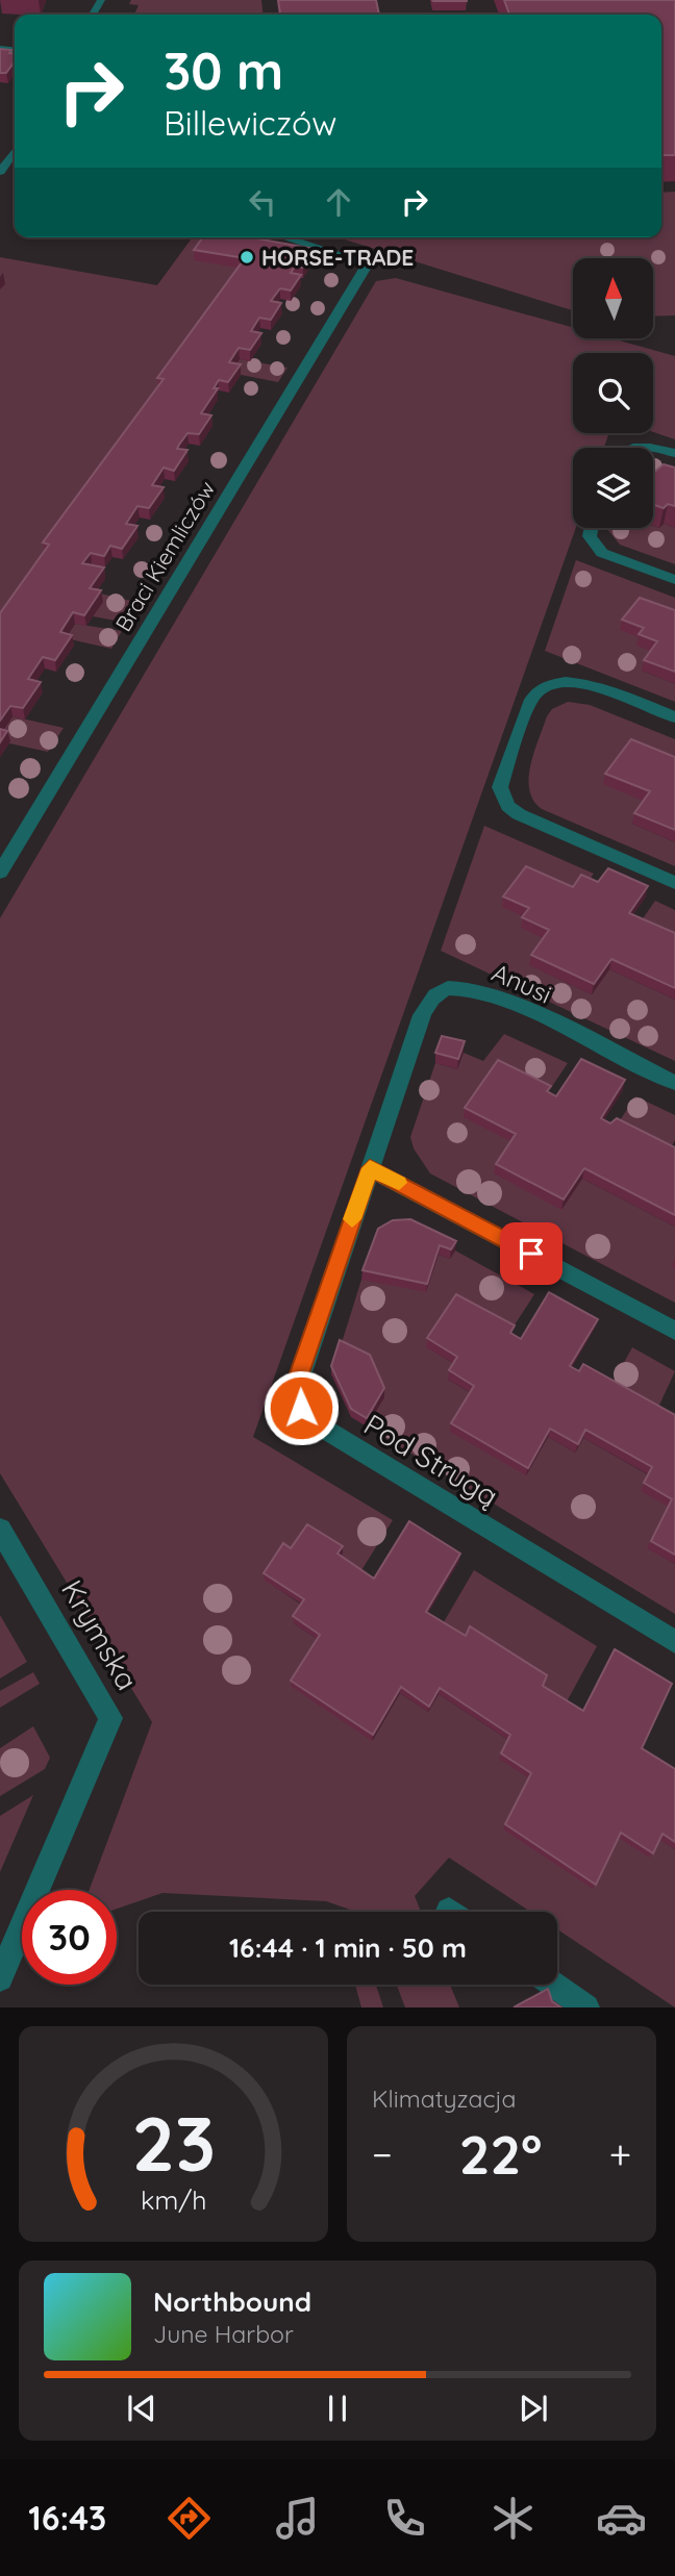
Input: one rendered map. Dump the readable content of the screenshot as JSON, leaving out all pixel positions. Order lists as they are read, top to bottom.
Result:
{
  "streets": {
    "street": [
      "Braci Kiemliczów",
      "Anusi",
      "Pod Strugą",
      "Krymska"
    ]
  },
  "crossings": [
    ["Anusi", "Pod Strugą"]
  ],
  "places": ["HORSE-TRADE"],
  "north": "top",
  "page": {
    "turn": ["30 m", "Billewiczów"],
    "limit": "30",
    "trip": "16:44 · 1 min · 50 m",
    "tile": "Klimatyzacja",
    "heat": ["−", "22°", "+"],
    "song": ["Northbound", "June Harbor"],
    "tabs": "16:43",
    "gauge": ["23", "km/h"]
  }
}
